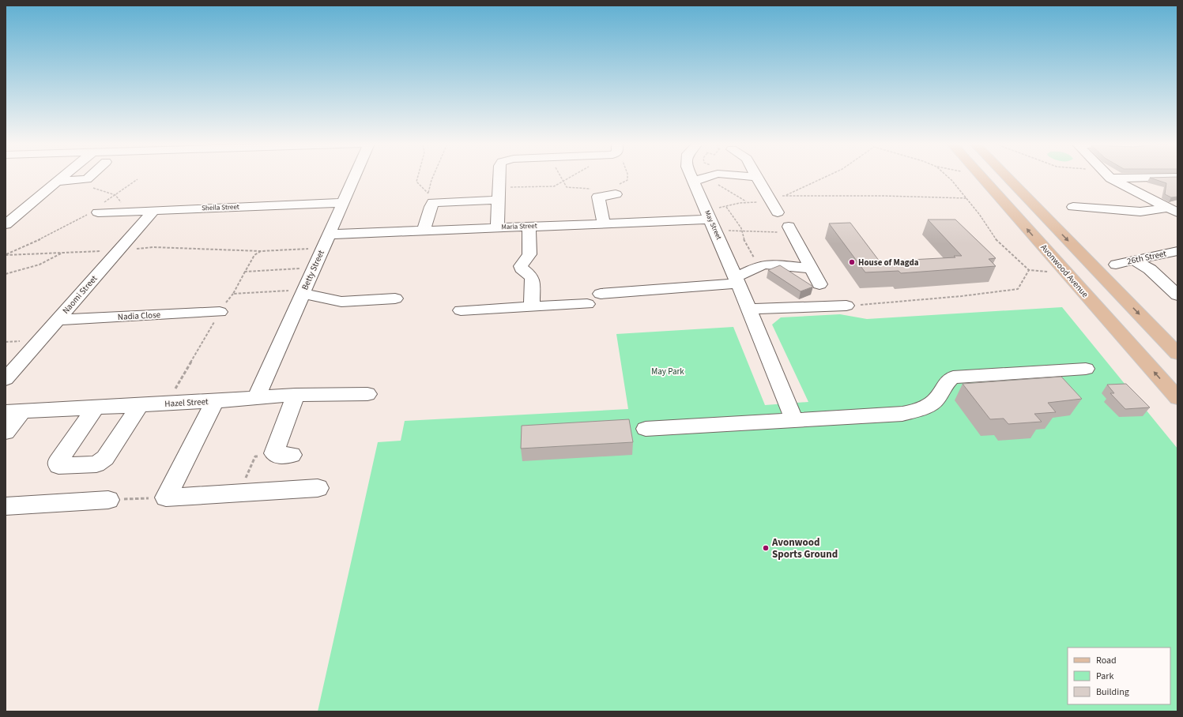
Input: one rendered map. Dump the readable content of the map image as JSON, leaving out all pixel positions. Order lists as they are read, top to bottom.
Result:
{
  "streets": {
    "main road": ["Avonwood Avenue"],
    "street": [
      "Sheila Street",
      "May Street",
      "Maria Street",
      "26th Street",
      "Betty Street",
      "Naomi Street",
      "Nadia Close",
      "Hazel Street"
    ]
  },
  "crossings": [
    ["Sheila Street", "Betty Street"],
    ["Sheila Street", "Naomi Street"],
    ["May Street", "Maria Street"],
    ["Maria Street", "Betty Street"],
    ["Betty Street", "Hazel Street"],
    ["Naomi Street", "Nadia Close"]
  ],
  "parks": ["May Park"],
  "places": ["House of Magda", "Avonwood Sports Ground"],
  "legend": ["Road", "Park", "Building"]
}
